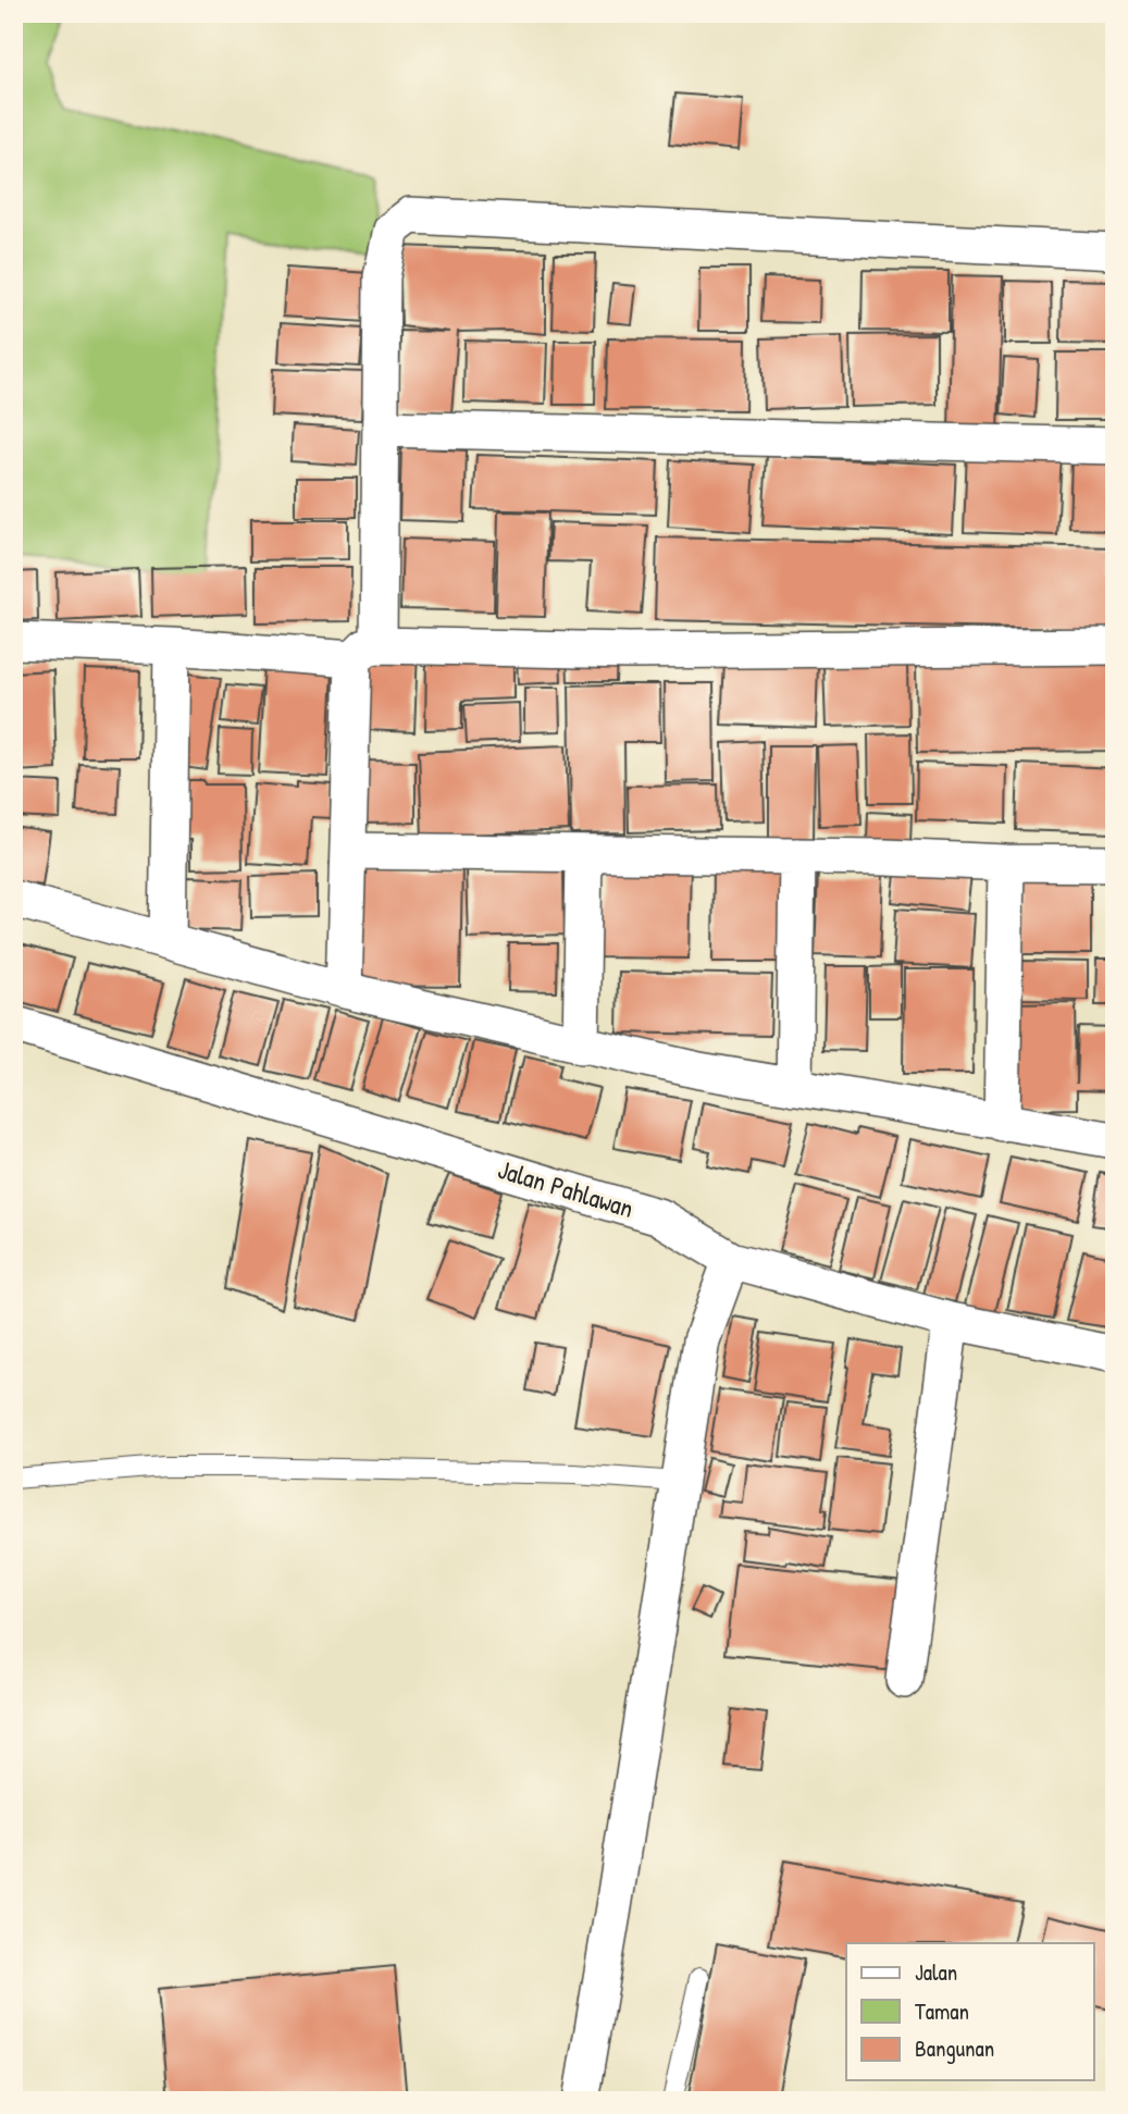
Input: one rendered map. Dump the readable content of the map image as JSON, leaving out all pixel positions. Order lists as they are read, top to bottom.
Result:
{
  "streets": {
    "street": ["Jalan Pahlawan"]
  },
  "legend": ["Jalan", "Taman", "Bangunan"]
}
